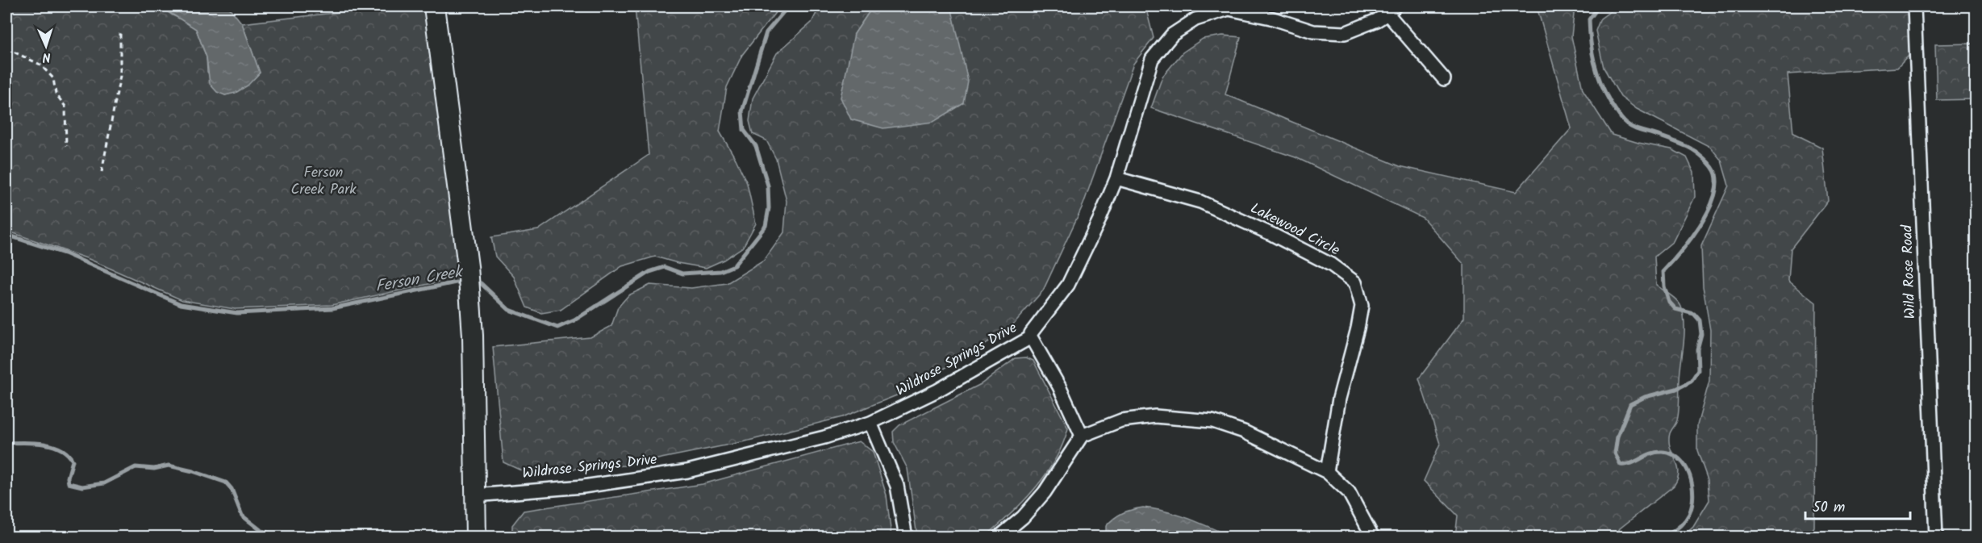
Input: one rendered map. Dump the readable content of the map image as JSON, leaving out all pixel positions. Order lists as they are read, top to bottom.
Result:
{
  "streets": {
    "street": ["Lakewood Circle", "Wild Rose Road", "Wildrose Springs Drive"]
  },
  "crossings": [
    ["Lakewood Circle", "Wildrose Springs Drive"]
  ],
  "water": ["Ferson Creek"],
  "parks": ["Ferson Creek Park"],
  "scale_bar": "50 m",
  "north": "bottom"
}
